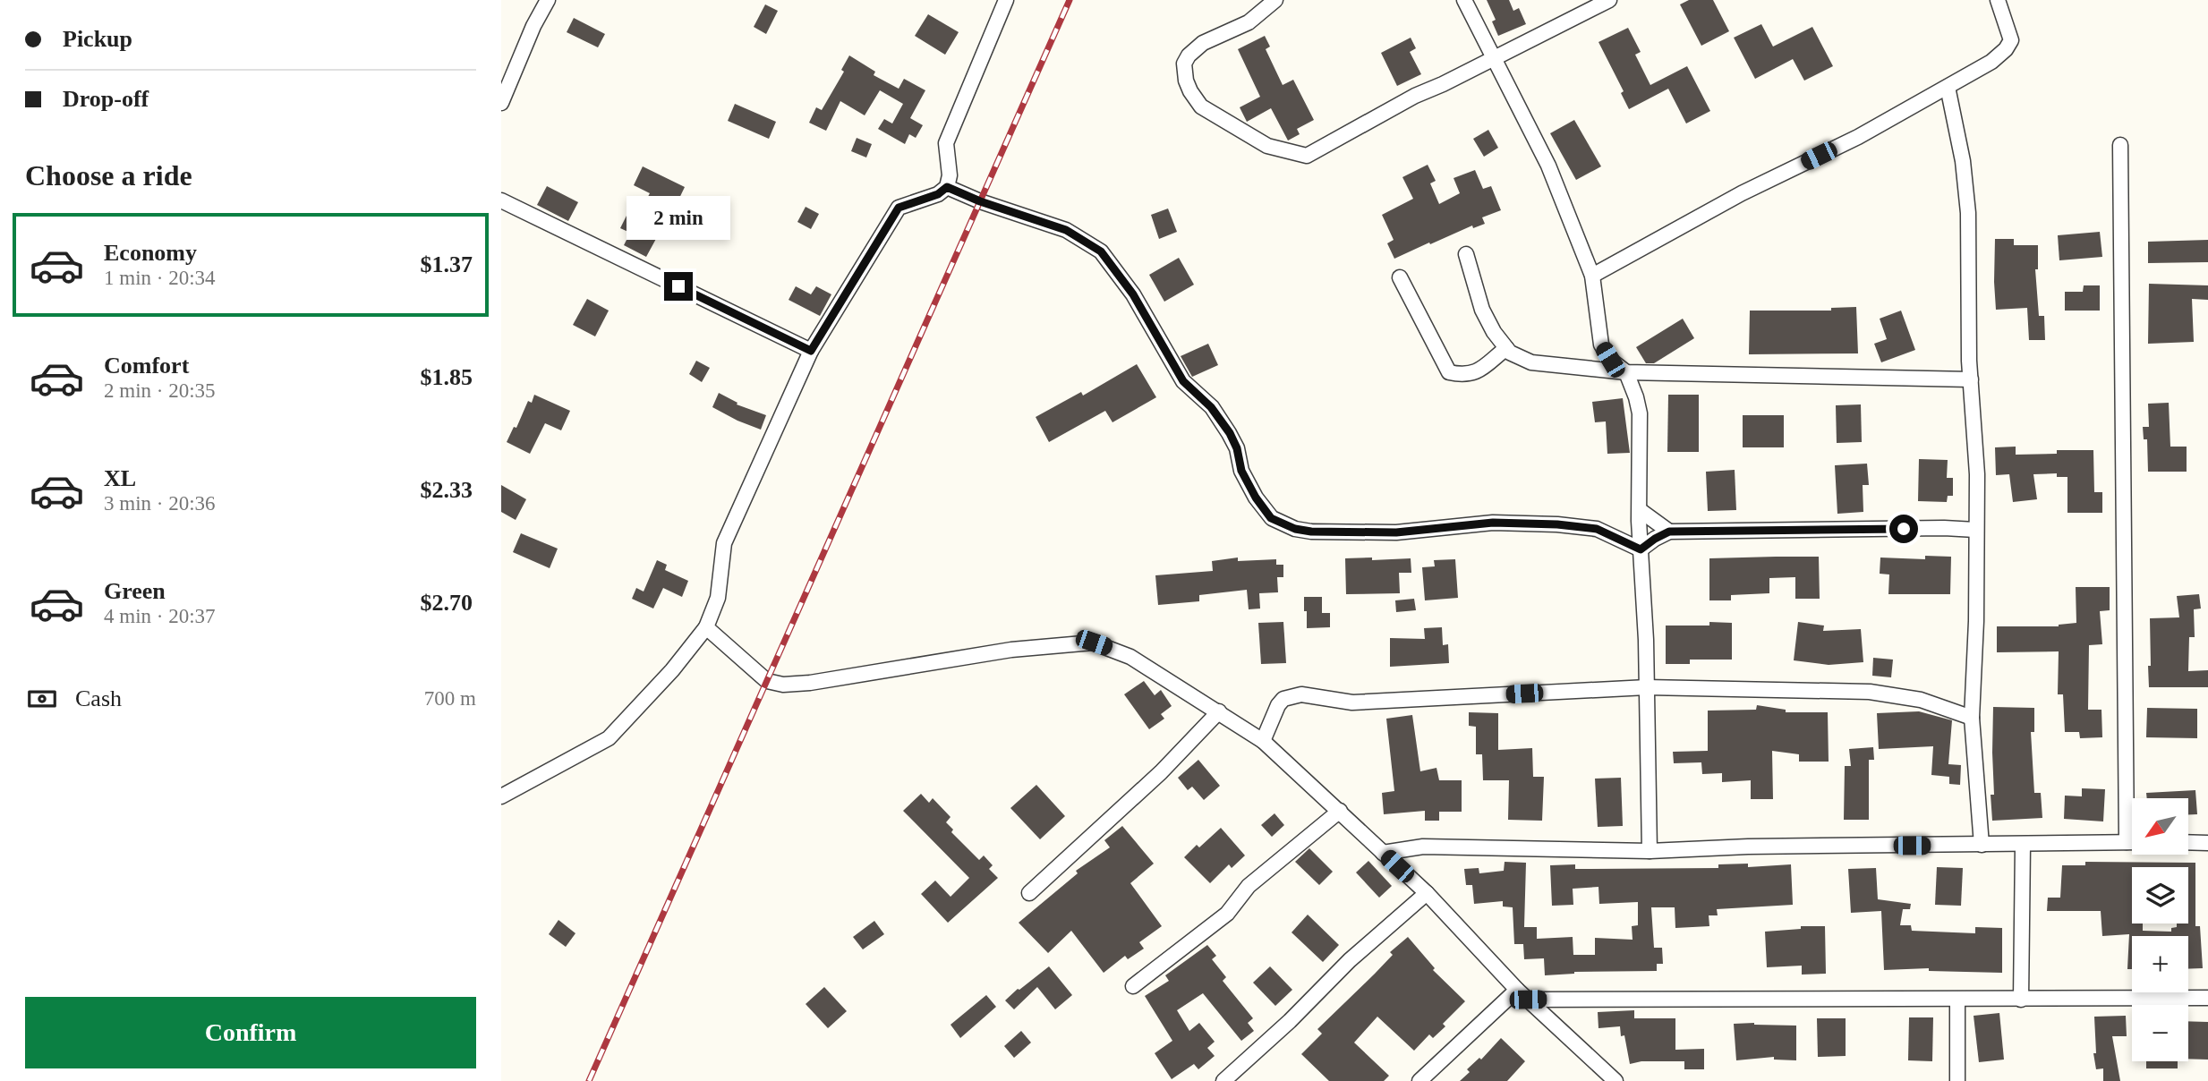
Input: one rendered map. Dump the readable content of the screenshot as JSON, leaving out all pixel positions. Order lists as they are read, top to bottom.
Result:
{
  "north": "bottom left",
  "page": {
    "banner": ["Pickup", "Drop-off"],
    "heading": "Choose a ride",
    "bubble": "2 min",
    "list": [
      {
        "name": "Economy",
        "note": "1 min · 20:34",
        "value": "$1.37"
      },
      {
        "name": "Comfort",
        "note": "2 min · 20:35",
        "value": "$1.85"
      },
      {
        "name": "XL",
        "note": "3 min · 20:36",
        "value": "$2.33"
      },
      {
        "name": "Green",
        "note": "4 min · 20:37",
        "value": "$2.70"
      }
    ],
    "pay": ["Cash", "700 m"],
    "map_buttons": ["+", "−"],
    "buttons": "Confirm"
  }
}
